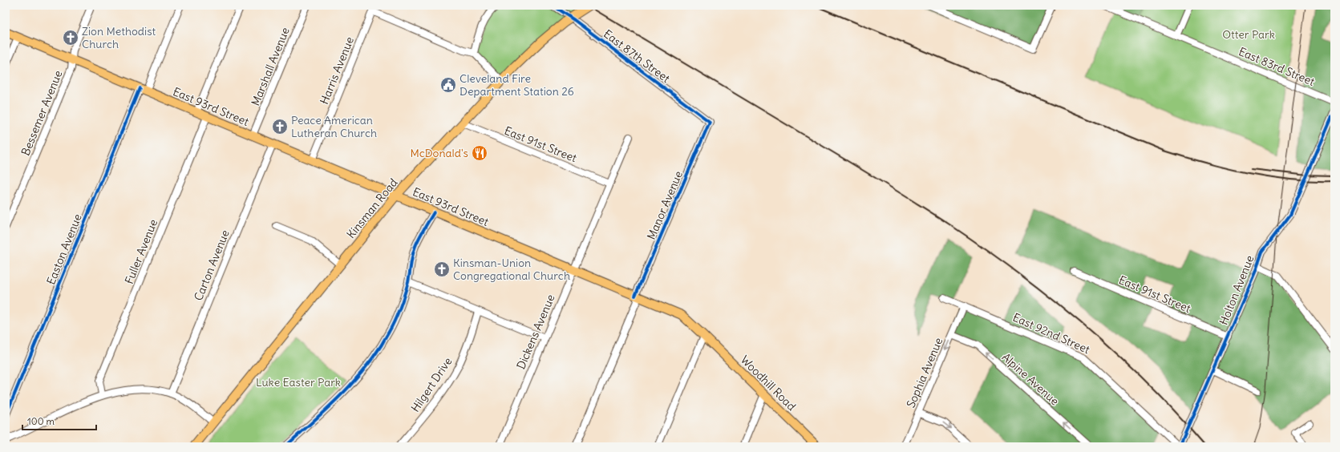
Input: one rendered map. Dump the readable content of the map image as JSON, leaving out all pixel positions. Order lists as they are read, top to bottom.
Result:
{
  "streets": {
    "main road": ["East 93rd Street", "Kinsman Road", "Woodhill Road"],
    "street": [
      "East 87th Street",
      "Marshall Avenue",
      "East 83rd Street",
      "Harris Avenue",
      "Bessemer Avenue",
      "East 91st Street",
      "Manor Avenue",
      "Easton Avenue",
      "Fuller Avenue",
      "Carton Avenue",
      "Holton Avenue",
      "Dickens Avenue",
      "East 92nd Street",
      "Sophia Avenue",
      "Alpine Avenue",
      "Hilgert Drive"
    ]
  },
  "crossings": [
    ["East 87th Street", "Manor Avenue"],
    ["Marshall Avenue", "East 93rd Street"],
    ["Harris Avenue", "East 93rd Street"],
    ["East 93rd Street", "Bessemer Avenue"],
    ["East 93rd Street", "Manor Avenue"],
    ["East 93rd Street", "Kinsman Road"],
    ["East 93rd Street", "Easton Avenue"],
    ["East 93rd Street", "Fuller Avenue"],
    ["East 93rd Street", "Carton Avenue"],
    ["East 93rd Street", "Dickens Avenue"],
    ["East 93rd Street", "Woodhill Road"],
    ["East 91st Street", "Kinsman Road"],
    ["East 91st Street", "Holton Avenue"],
    ["East 91st Street", "Dickens Avenue"],
    ["Holton Avenue", "East 92nd Street"],
    ["East 92nd Street", "Sophia Avenue"],
    ["Sophia Avenue", "Alpine Avenue"]
  ],
  "one_way": ["Sophia Avenue", "Alpine Avenue"],
  "parks": ["Otter Park", "Luke Easter Park"],
  "places": {
    "church": ["Zion Methodist Church", "Peace American Lutheran Church", "Kinsman-Union Congregational Church"],
    "public building": ["Cleveland Fire Department Station 26"],
    "restaurant": ["McDonald's"]
  },
  "scale_bar": "100 m"
}
